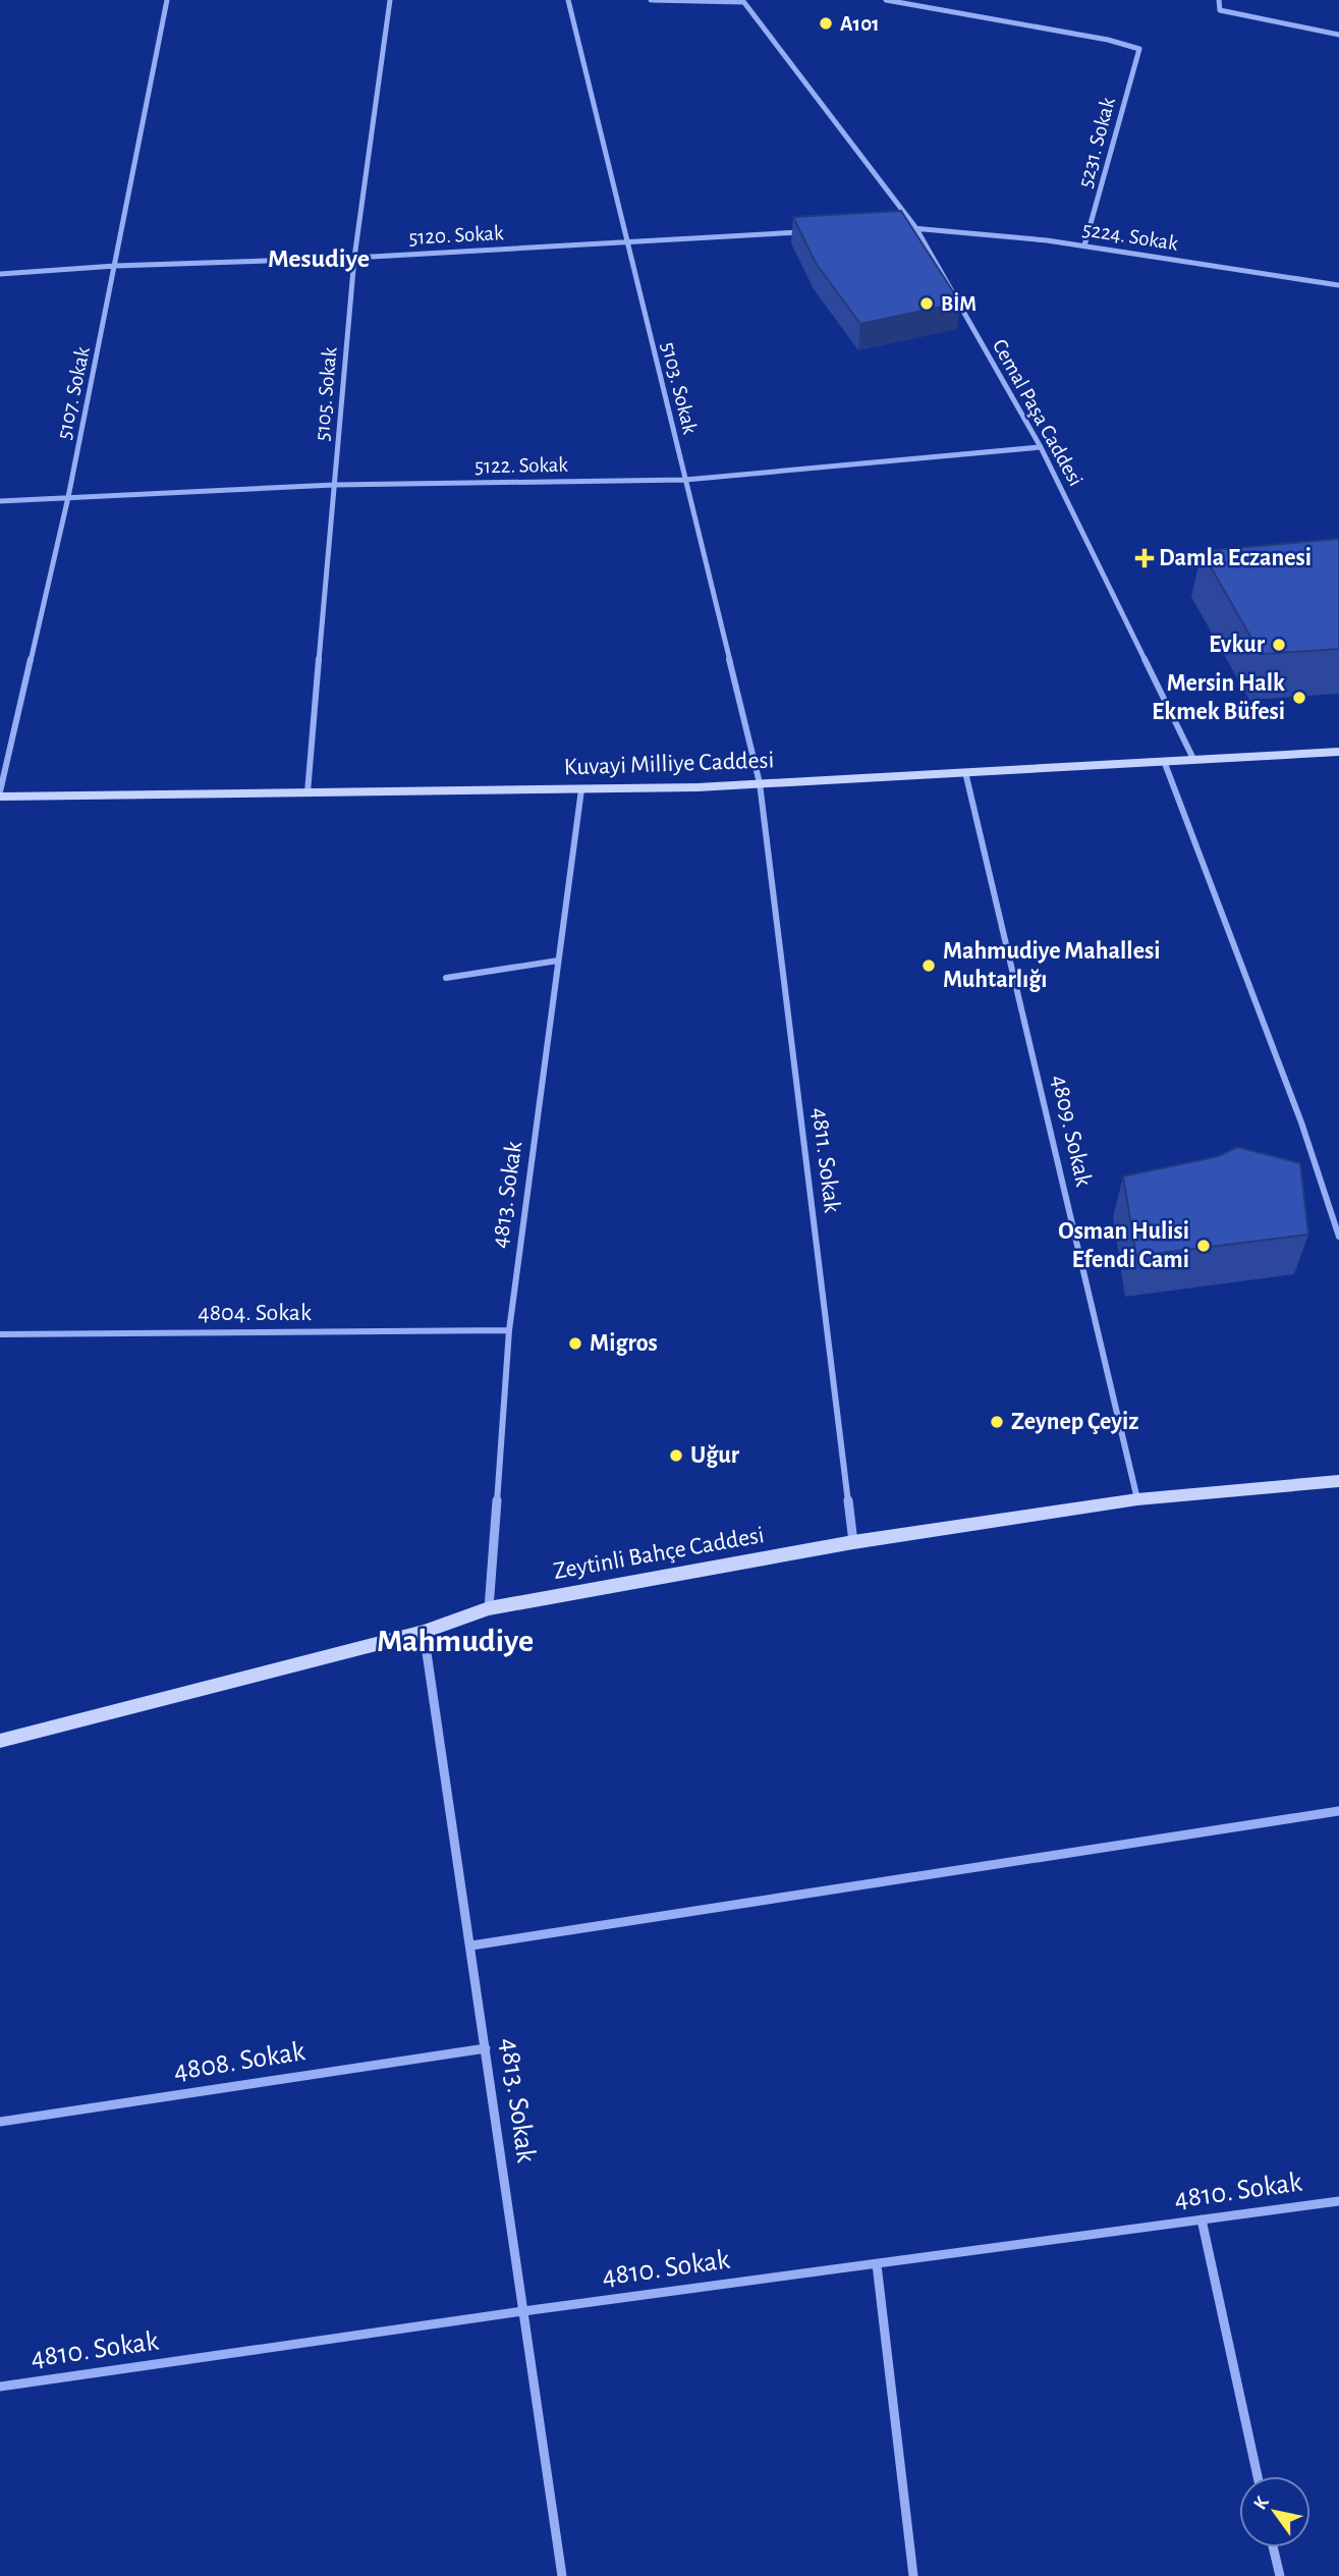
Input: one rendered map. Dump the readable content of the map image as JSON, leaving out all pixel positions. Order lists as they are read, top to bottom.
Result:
{
  "streets": {
    "street": [
      "5231. Sokak",
      "5120. Sokak",
      "5224. Sokak",
      "5103. Sokak",
      "5107. Sokak",
      "5105. Sokak",
      "Cemal Paşa Caddesi",
      "5122. Sokak",
      "Kuvayi Milliye Caddesi",
      "4809. Sokak",
      "4811. Sokak",
      "4813. Sokak",
      "4804. Sokak",
      "Zeytinli Bahçe Caddesi",
      "4808. Sokak",
      "4810. Sokak"
    ]
  },
  "crossings": [
    ["5231. Sokak", "5224. Sokak"],
    ["5120. Sokak", "5103. Sokak"],
    ["5120. Sokak", "5107. Sokak"],
    ["5120. Sokak", "5105. Sokak"],
    ["5224. Sokak", "Cemal Paşa Caddesi"],
    ["5103. Sokak", "5122. Sokak"],
    ["5103. Sokak", "Kuvayi Milliye Caddesi"],
    ["5103. Sokak", "4811. Sokak"],
    ["5107. Sokak", "5122. Sokak"],
    ["5107. Sokak", "Kuvayi Milliye Caddesi"],
    ["5105. Sokak", "5122. Sokak"],
    ["5105. Sokak", "Kuvayi Milliye Caddesi"],
    ["Cemal Paşa Caddesi", "5122. Sokak"],
    ["Cemal Paşa Caddesi", "Kuvayi Milliye Caddesi"],
    ["Kuvayi Milliye Caddesi", "4809. Sokak"],
    ["Kuvayi Milliye Caddesi", "4811. Sokak"],
    ["Kuvayi Milliye Caddesi", "4813. Sokak"],
    ["4809. Sokak", "Zeytinli Bahçe Caddesi"],
    ["4811. Sokak", "Zeytinli Bahçe Caddesi"],
    ["4813. Sokak", "4804. Sokak"],
    ["4813. Sokak", "Zeytinli Bahçe Caddesi"],
    ["4813. Sokak", "4808. Sokak"],
    ["4813. Sokak", "4810. Sokak"]
  ],
  "districts": ["Mesudiye", "Mahmudiye"],
  "places": {
    "other": [
      "A101",
      "BİM",
      "Evkur",
      "Mersin Halk Ekmek Büfesi",
      "Mahmudiye Mahallesi Muhtarlığı",
      "Osman Hulisi Efendi Cami",
      "Migros",
      "Zeynep Çeyiz",
      "Uğur"
    ],
    "health": ["Damla Eczanesi"]
  },
  "north": "top left"
}
